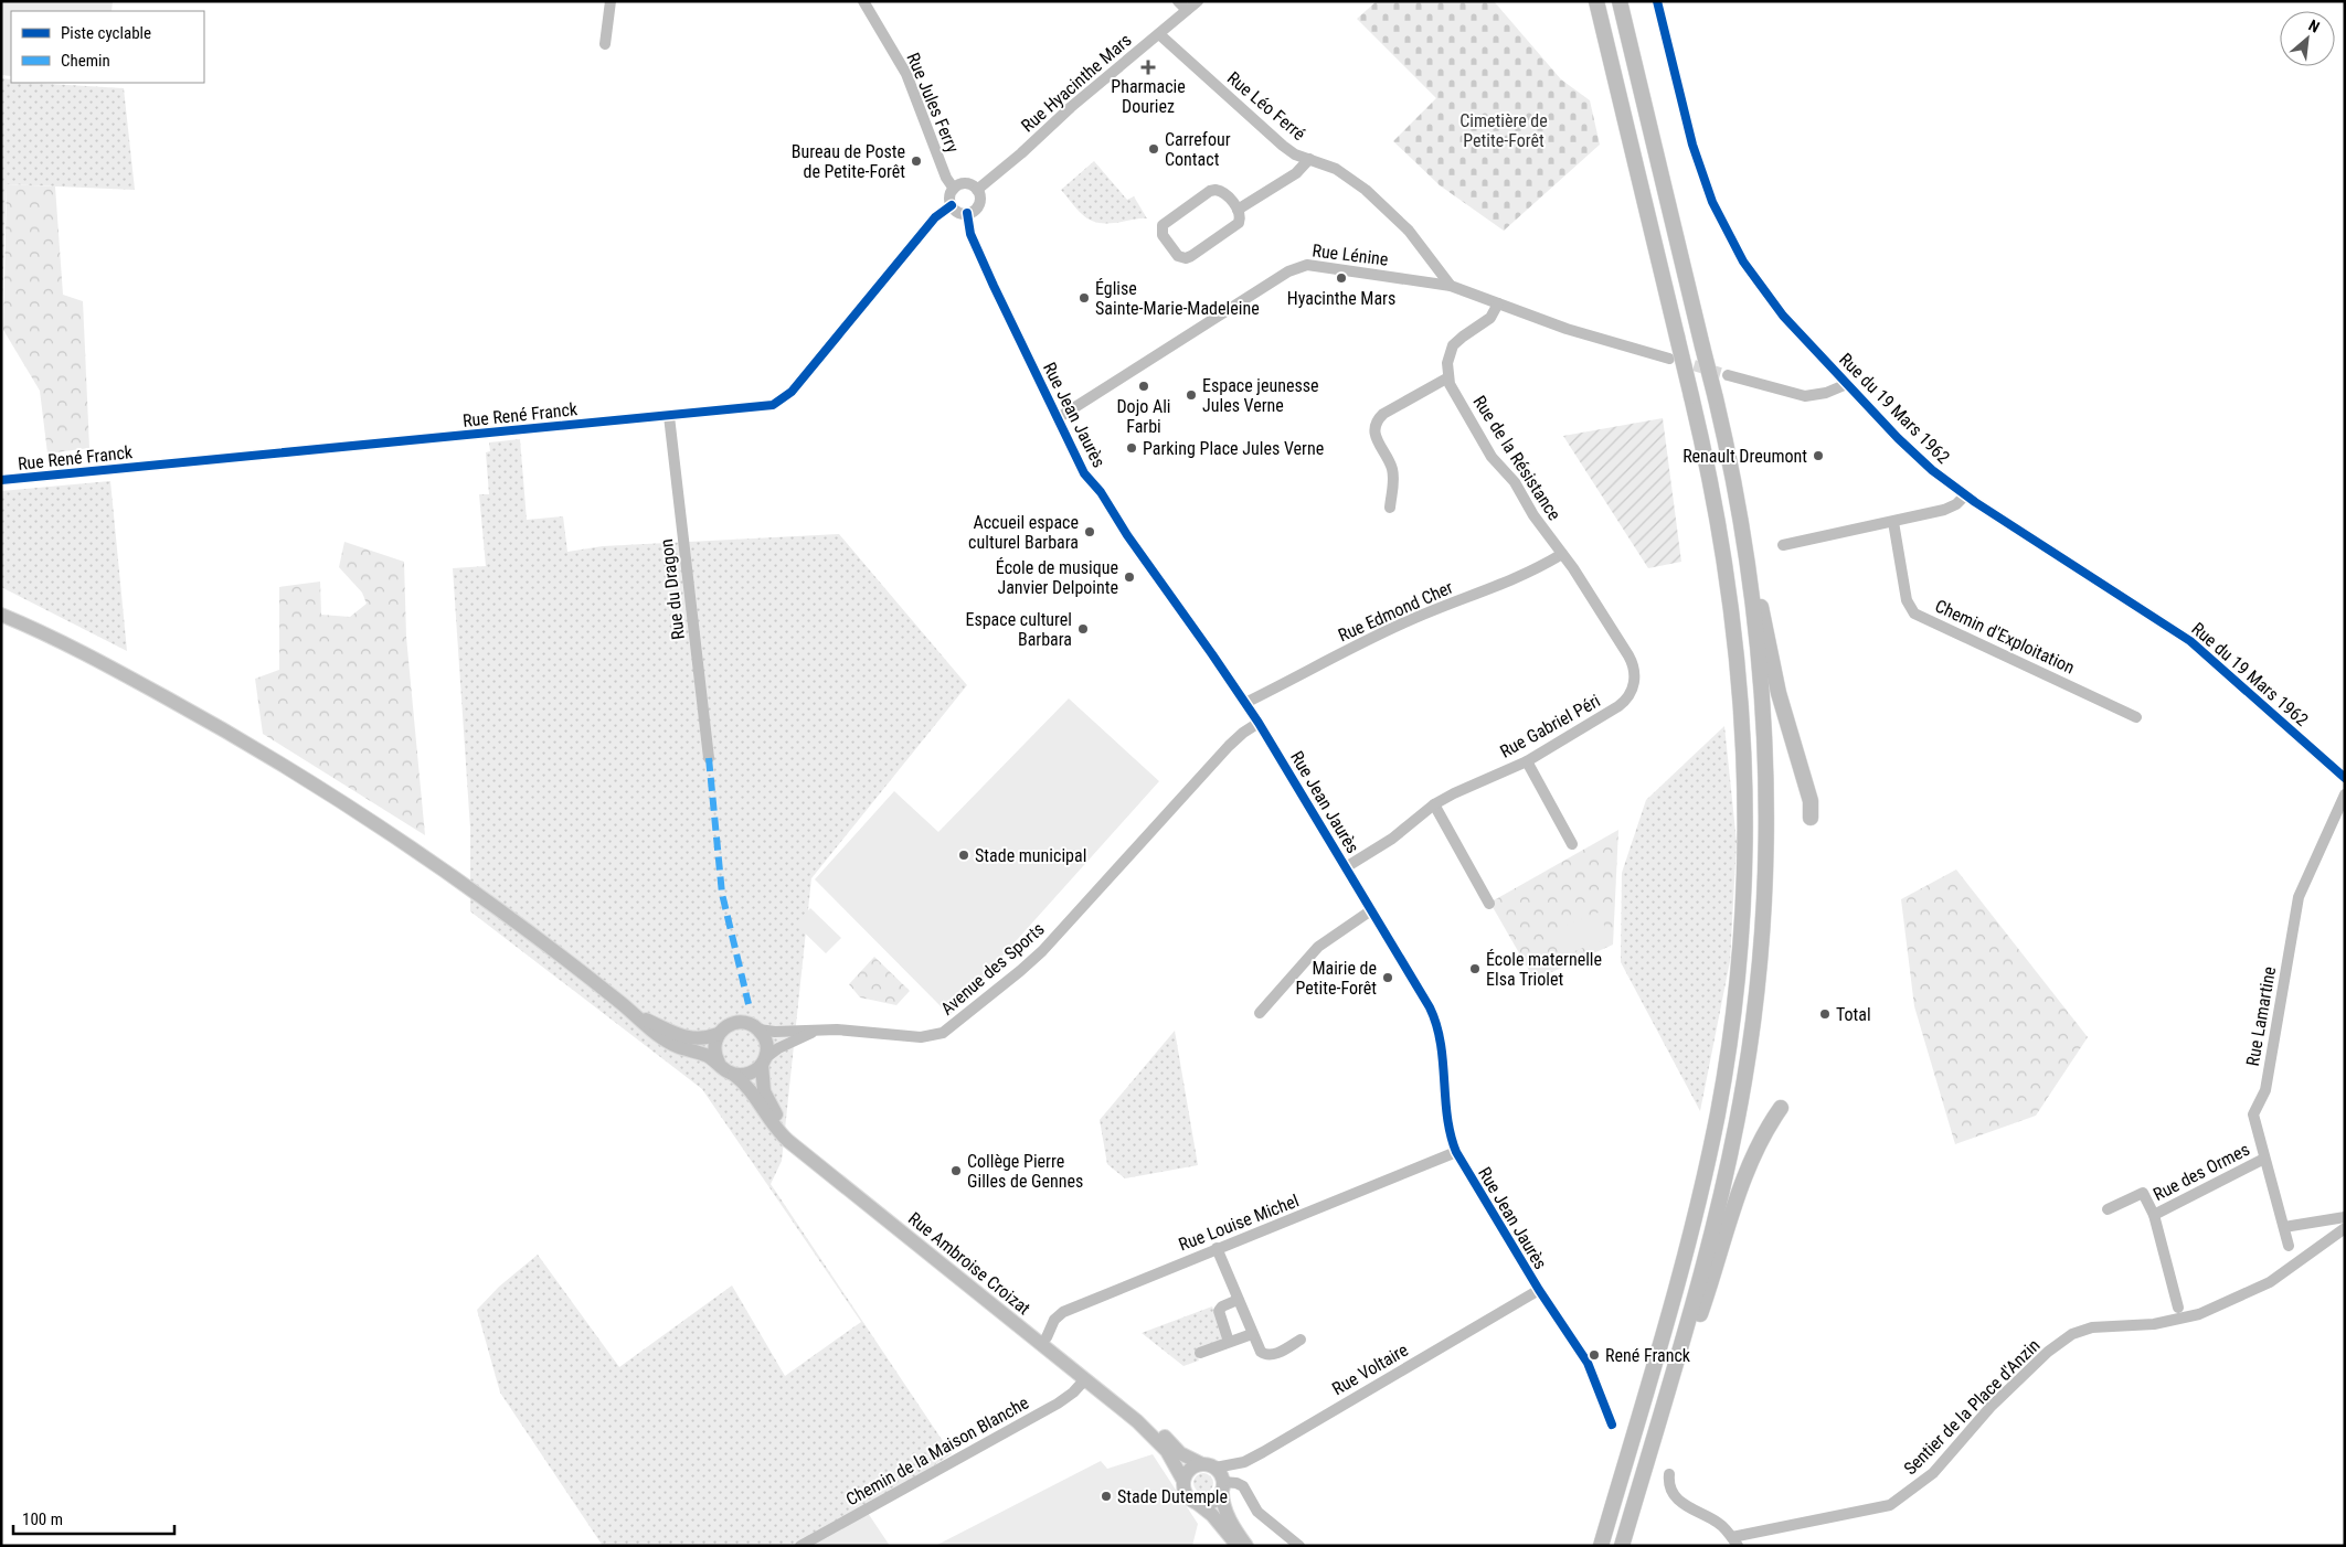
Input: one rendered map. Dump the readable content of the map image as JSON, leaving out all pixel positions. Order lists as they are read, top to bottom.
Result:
{
  "streets": {
    "main road": ["Rue Ambroise Croizat"],
    "street": [
      "Rue Hyacinthe Mars",
      "Rue Jules Ferry",
      "Rue Léo Ferré",
      "Rue Lénine",
      "Rue du 19 Mars 1962",
      "Rue René Franck",
      "Rue Jean Jaurès",
      "Rue de la Résistance",
      "Rue du Dragon",
      "Rue Edmond Cher",
      "Chemin d'Exploitation",
      "Rue Gabriel Péri",
      "Avenue des Sports",
      "Rue Lamartine",
      "Rue des Ormes",
      "Rue Louise Michel",
      "Rue Voltaire",
      "Sentier de la Place d'Anzin",
      "Chemin de la Maison Blanche"
    ]
  },
  "crossings": [
    ["Rue Hyacinthe Mars", "Rue Jules Ferry"],
    ["Rue Hyacinthe Mars", "Rue Léo Ferré"],
    ["Rue Hyacinthe Mars", "Rue René Franck"],
    ["Rue Hyacinthe Mars", "Rue Jean Jaurès"],
    ["Rue Jules Ferry", "Rue René Franck"],
    ["Rue Jules Ferry", "Rue Jean Jaurès"],
    ["Rue Léo Ferré", "Rue Lénine"],
    ["Rue Lénine", "Rue Jean Jaurès"],
    ["Rue Lénine", "Rue de la Résistance"],
    ["Rue René Franck", "Rue Jean Jaurès"],
    ["Rue René Franck", "Rue du Dragon"],
    ["Rue Jean Jaurès", "Rue Edmond Cher"],
    ["Rue Jean Jaurès", "Rue Gabriel Péri"],
    ["Rue Jean Jaurès", "Avenue des Sports"],
    ["Rue Jean Jaurès", "Rue Louise Michel"],
    ["Rue Jean Jaurès", "Rue Voltaire"],
    ["Rue de la Résistance", "Rue Edmond Cher"],
    ["Rue de la Résistance", "Rue Gabriel Péri"],
    ["Rue Edmond Cher", "Rue Gabriel Péri"],
    ["Avenue des Sports", "Rue Ambroise Croizat"],
    ["Rue Lamartine", "Rue des Ormes"],
    ["Rue Louise Michel", "Rue Ambroise Croizat"],
    ["Rue Ambroise Croizat", "Rue Voltaire"],
    ["Rue Ambroise Croizat", "Chemin de la Maison Blanche"]
  ],
  "parks": ["Cimetière de Petite-Forêt"],
  "places": {
    "health": ["Pharmacie Douriez"],
    "other": [
      "Carrefour Contact",
      "Bureau de Poste de Petite-Forêt",
      "Hyacinthe Mars",
      "Église Sainte-Marie-Madeleine",
      "Dojo Ali Farbi",
      "Espace jeunesse Jules Verne",
      "Parking Place Jules Verne",
      "Renault Dreumont",
      "Accueil espace culturel Barbara",
      "École de musique Janvier Delpointe",
      "Espace culturel Barbara",
      "Stade municipal",
      "École maternelle Elsa Triolet",
      "Mairie de Petite-Forêt",
      "Total",
      "Collège Pierre Gilles de Gennes",
      "René Franck",
      "Stade Dutemple"
    ]
  },
  "legend": ["Piste cyclable", "Chemin"],
  "scale_bar": "100 m",
  "north": "top right"
}
